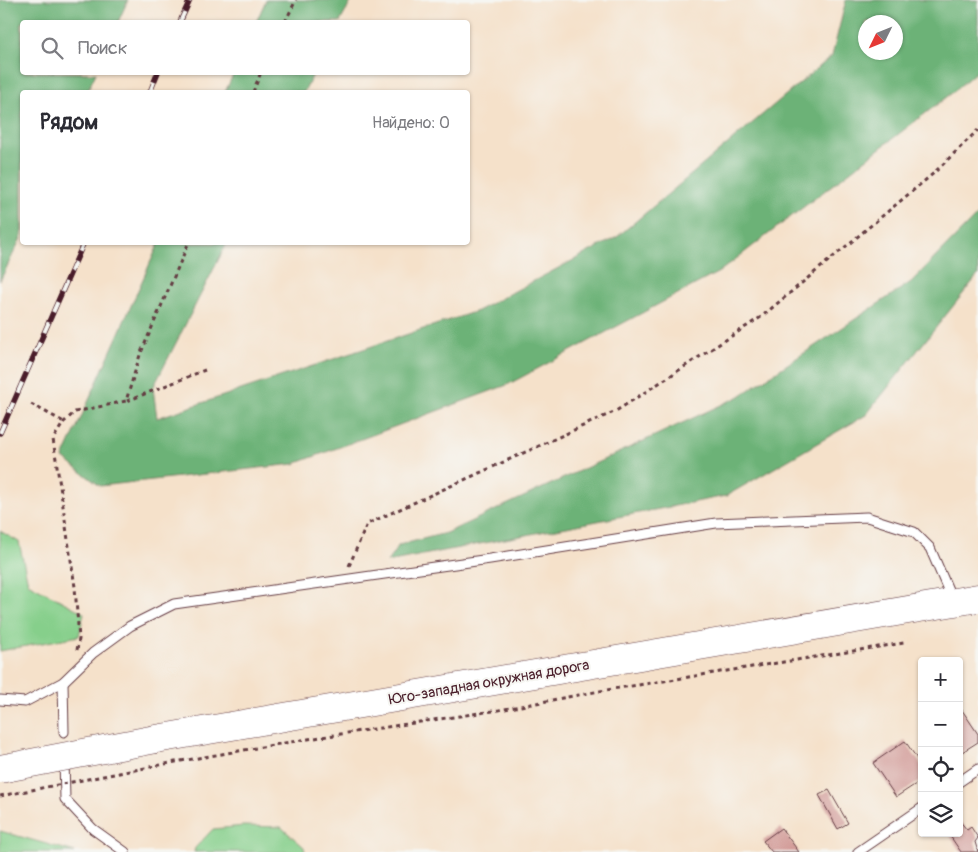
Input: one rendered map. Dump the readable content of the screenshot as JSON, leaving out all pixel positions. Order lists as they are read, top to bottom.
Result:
{
  "streets": {
    "highway": ["Юго-западная окружная дорога"]
  },
  "north": "bottom left",
  "page": {
    "search": "Поиск",
    "heading": ["Рядом", "Найдено: 0"],
    "map_buttons": ["+", "−"]
  }
}
